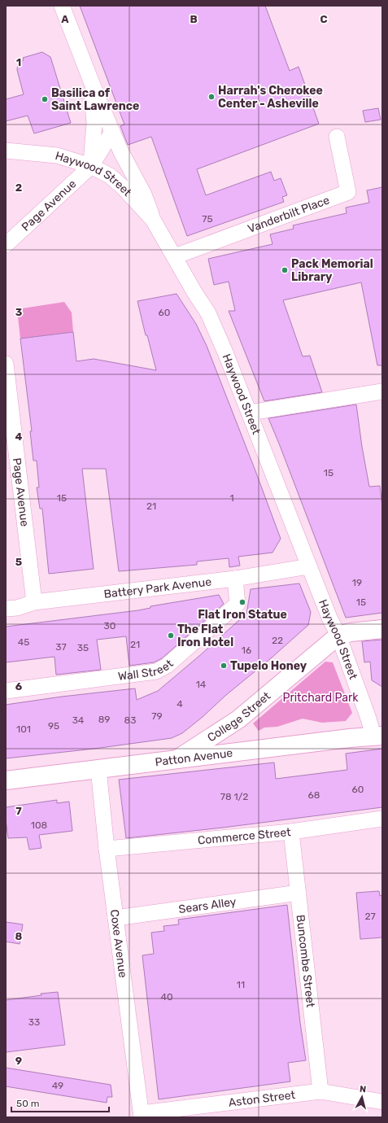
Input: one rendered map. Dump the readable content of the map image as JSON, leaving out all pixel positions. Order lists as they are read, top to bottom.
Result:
{
  "streets": {
    "main road": ["College Street", "Patton Avenue"],
    "street": [
      "Haywood Street",
      "Page Avenue",
      "Vanderbilt Place",
      "Battery Park Avenue",
      "Wall Street",
      "Commerce Street",
      "Sears Alley",
      "Coxe Avenue",
      "Buncombe Street",
      "Aston Street"
    ]
  },
  "crossings": [
    ["Haywood Street", "Page Avenue"],
    ["Haywood Street", "Vanderbilt Place"],
    ["Haywood Street", "Battery Park Avenue"],
    ["Haywood Street", "College Street"],
    ["Haywood Street", "Patton Avenue"],
    ["Page Avenue", "Battery Park Avenue"],
    ["Battery Park Avenue", "Wall Street"],
    ["College Street", "Patton Avenue"],
    ["Patton Avenue", "Coxe Avenue"],
    ["Commerce Street", "Coxe Avenue"],
    ["Commerce Street", "Buncombe Street"],
    ["Sears Alley", "Coxe Avenue"],
    ["Sears Alley", "Buncombe Street"],
    ["Coxe Avenue", "Aston Street"],
    ["Buncombe Street", "Aston Street"]
  ],
  "parks": ["Pritchard Park"],
  "places": [
    "Harrah's Cherokee Center - Asheville",
    "Basilica of Saint Lawrence",
    "Pack Memorial Library",
    "Flat Iron Statue",
    "The Flat Iron Hotel",
    "Tupelo Honey"
  ],
  "house_numbers": [
    "75",
    "60",
    "15",
    "15",
    "1",
    "21",
    "19",
    "15",
    "30",
    "22",
    "45",
    "21",
    "37",
    "35",
    "16",
    "14",
    "4",
    "79",
    "89",
    "34",
    "83",
    "95",
    "101",
    "60",
    "68",
    "78 1/2",
    "108",
    "27",
    "11",
    "40",
    "33",
    "49"
  ],
  "scale_bar": "50 m",
  "north": "top",
  "grid": {
    "columns": ["A", "B", "C"],
    "rows": [
      "1",
      "2",
      "3",
      "4",
      "5",
      "6",
      "7",
      "8",
      "9"
    ]
  }
}
